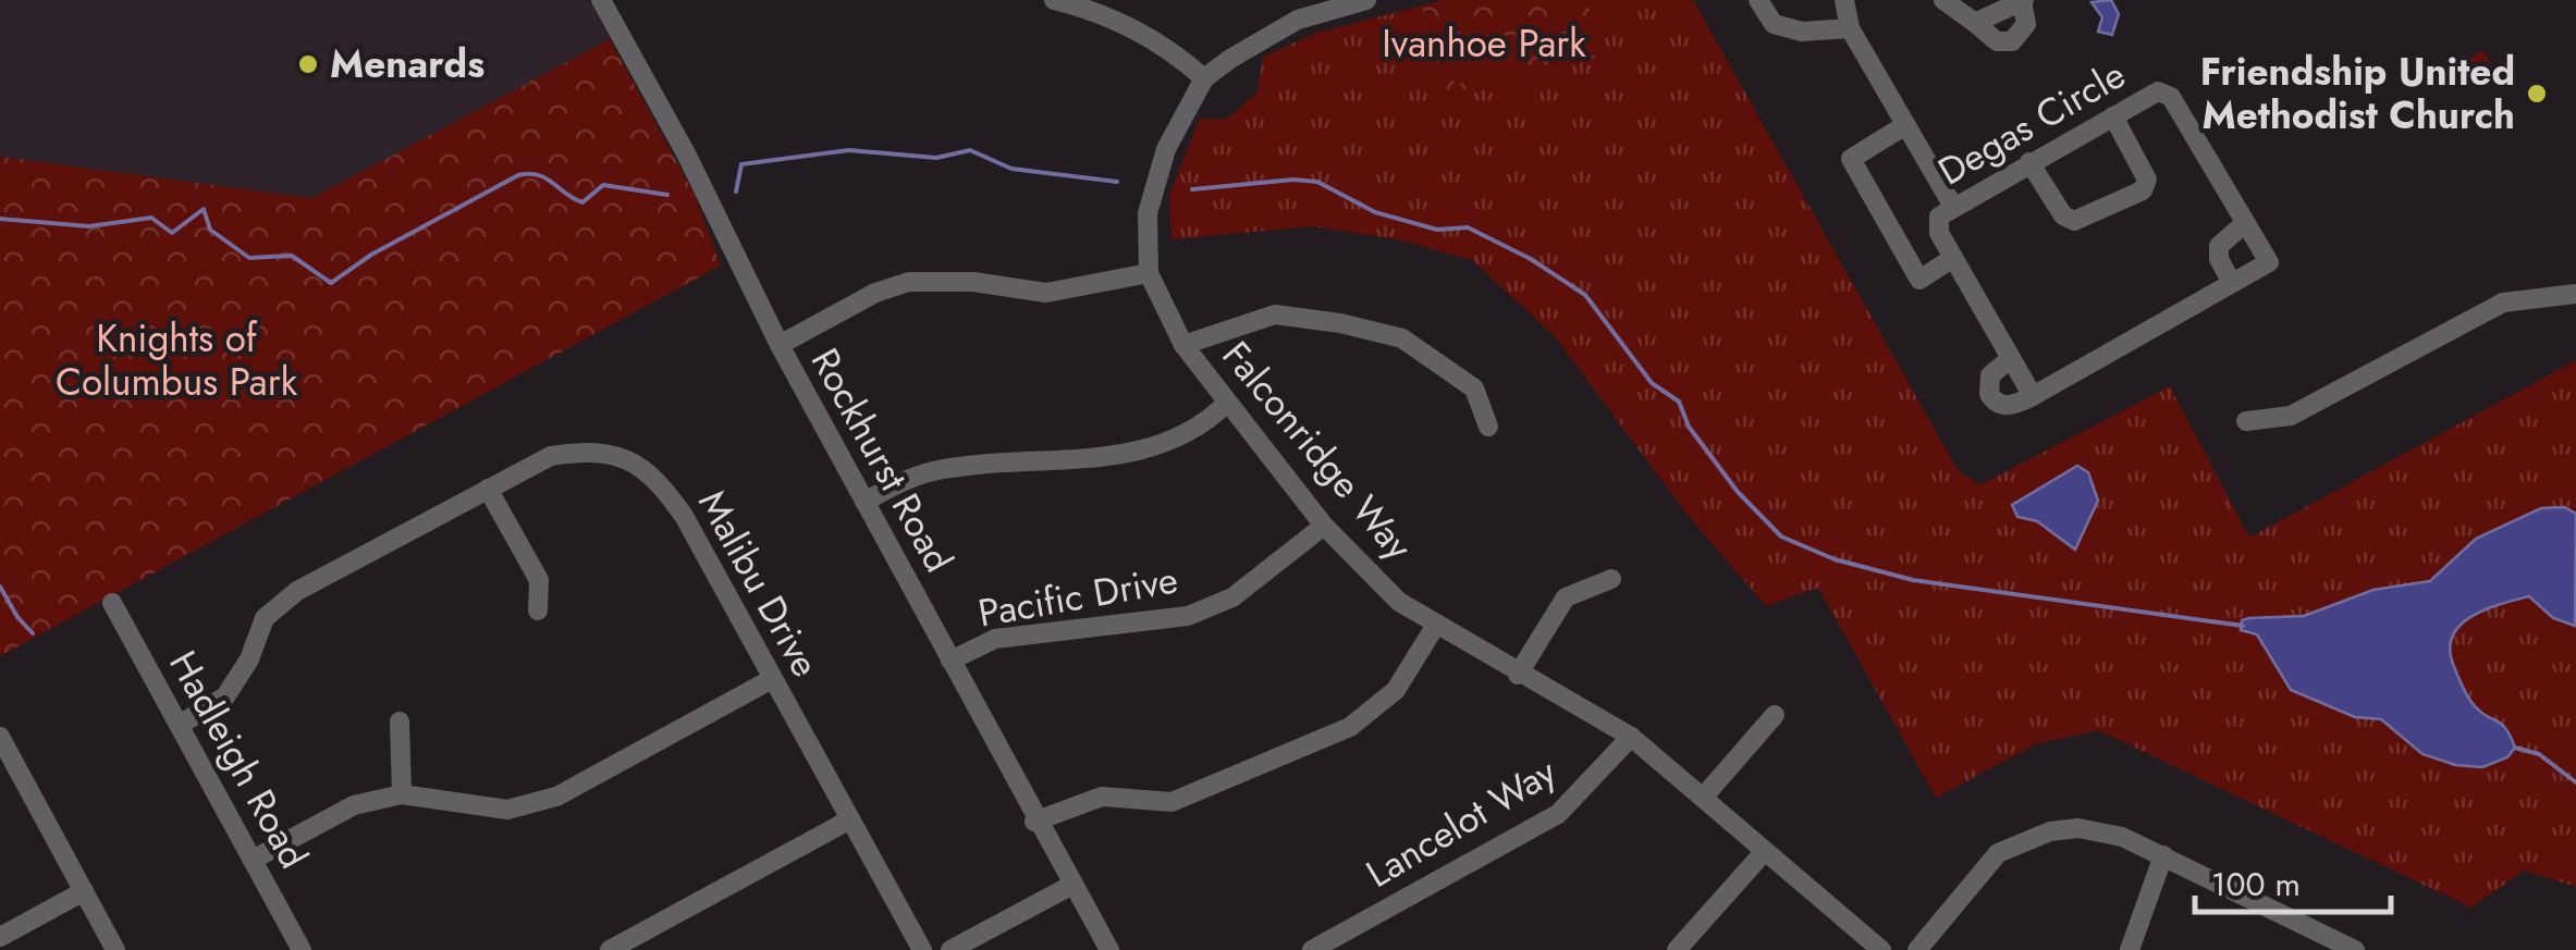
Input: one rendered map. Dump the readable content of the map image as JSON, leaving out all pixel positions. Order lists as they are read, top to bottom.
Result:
{
  "streets": {
    "street": [
      "Degas Circle",
      "Falconridge Way",
      "Rockhurst Road",
      "Malibu Drive",
      "Pacific Drive",
      "Hadleigh Road",
      "Lancelot Way"
    ]
  },
  "crossings": [
    ["Falconridge Way", "Pacific Drive"],
    ["Falconridge Way", "Lancelot Way"],
    ["Rockhurst Road", "Pacific Drive"],
    ["Malibu Drive", "Hadleigh Road"]
  ],
  "parks": ["Ivanhoe Park", "Knights of Columbus Park"],
  "places": ["Menards", "Friendship United Methodist Church"],
  "scale_bar": "100 m"
}
